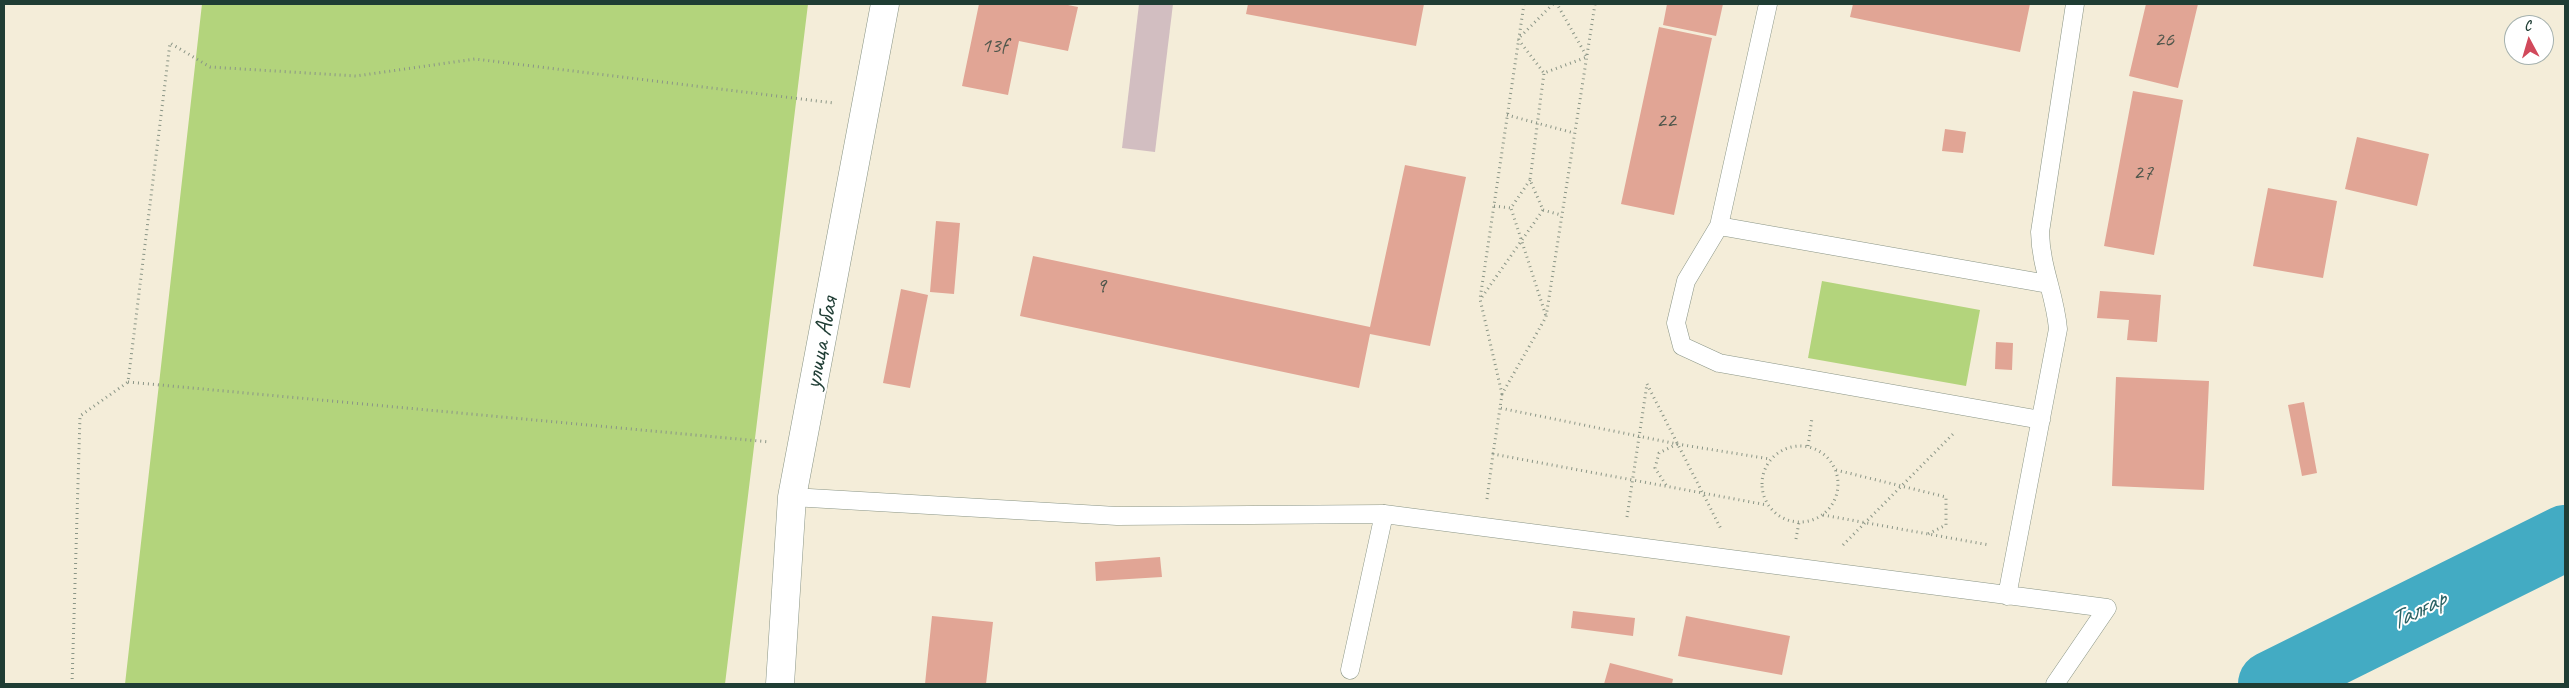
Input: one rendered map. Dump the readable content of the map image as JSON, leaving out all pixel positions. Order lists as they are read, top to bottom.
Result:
{
  "streets": {
    "street": ["улица Абая"]
  },
  "water": ["Талғар"],
  "house_numbers": [
    "26",
    "13f",
    "22",
    "27",
    "9"
  ],
  "north": "top"
}
